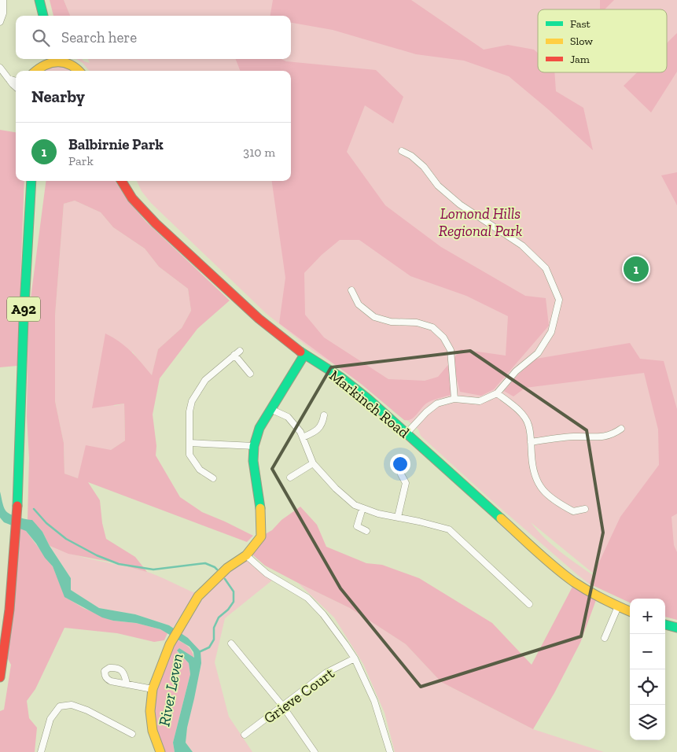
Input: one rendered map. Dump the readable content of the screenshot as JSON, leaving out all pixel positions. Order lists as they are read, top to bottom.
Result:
{
  "streets": {
    "main road": ["A92", "Markinch Road"],
    "street": ["Grieve Court"]
  },
  "water": ["River Leven"],
  "parks": ["Lomond Hills Regional Park"],
  "legend": ["Fast", "Slow", "Jam"],
  "page": {
    "search": "Search here",
    "heading": "Nearby",
    "list": [
      {
        "mark": "1",
        "name": "Balbirnie Park",
        "note": "Park",
        "value": "310 m"
      }
    ],
    "pins": "1",
    "map_buttons": ["+", "−"]
  }
}
